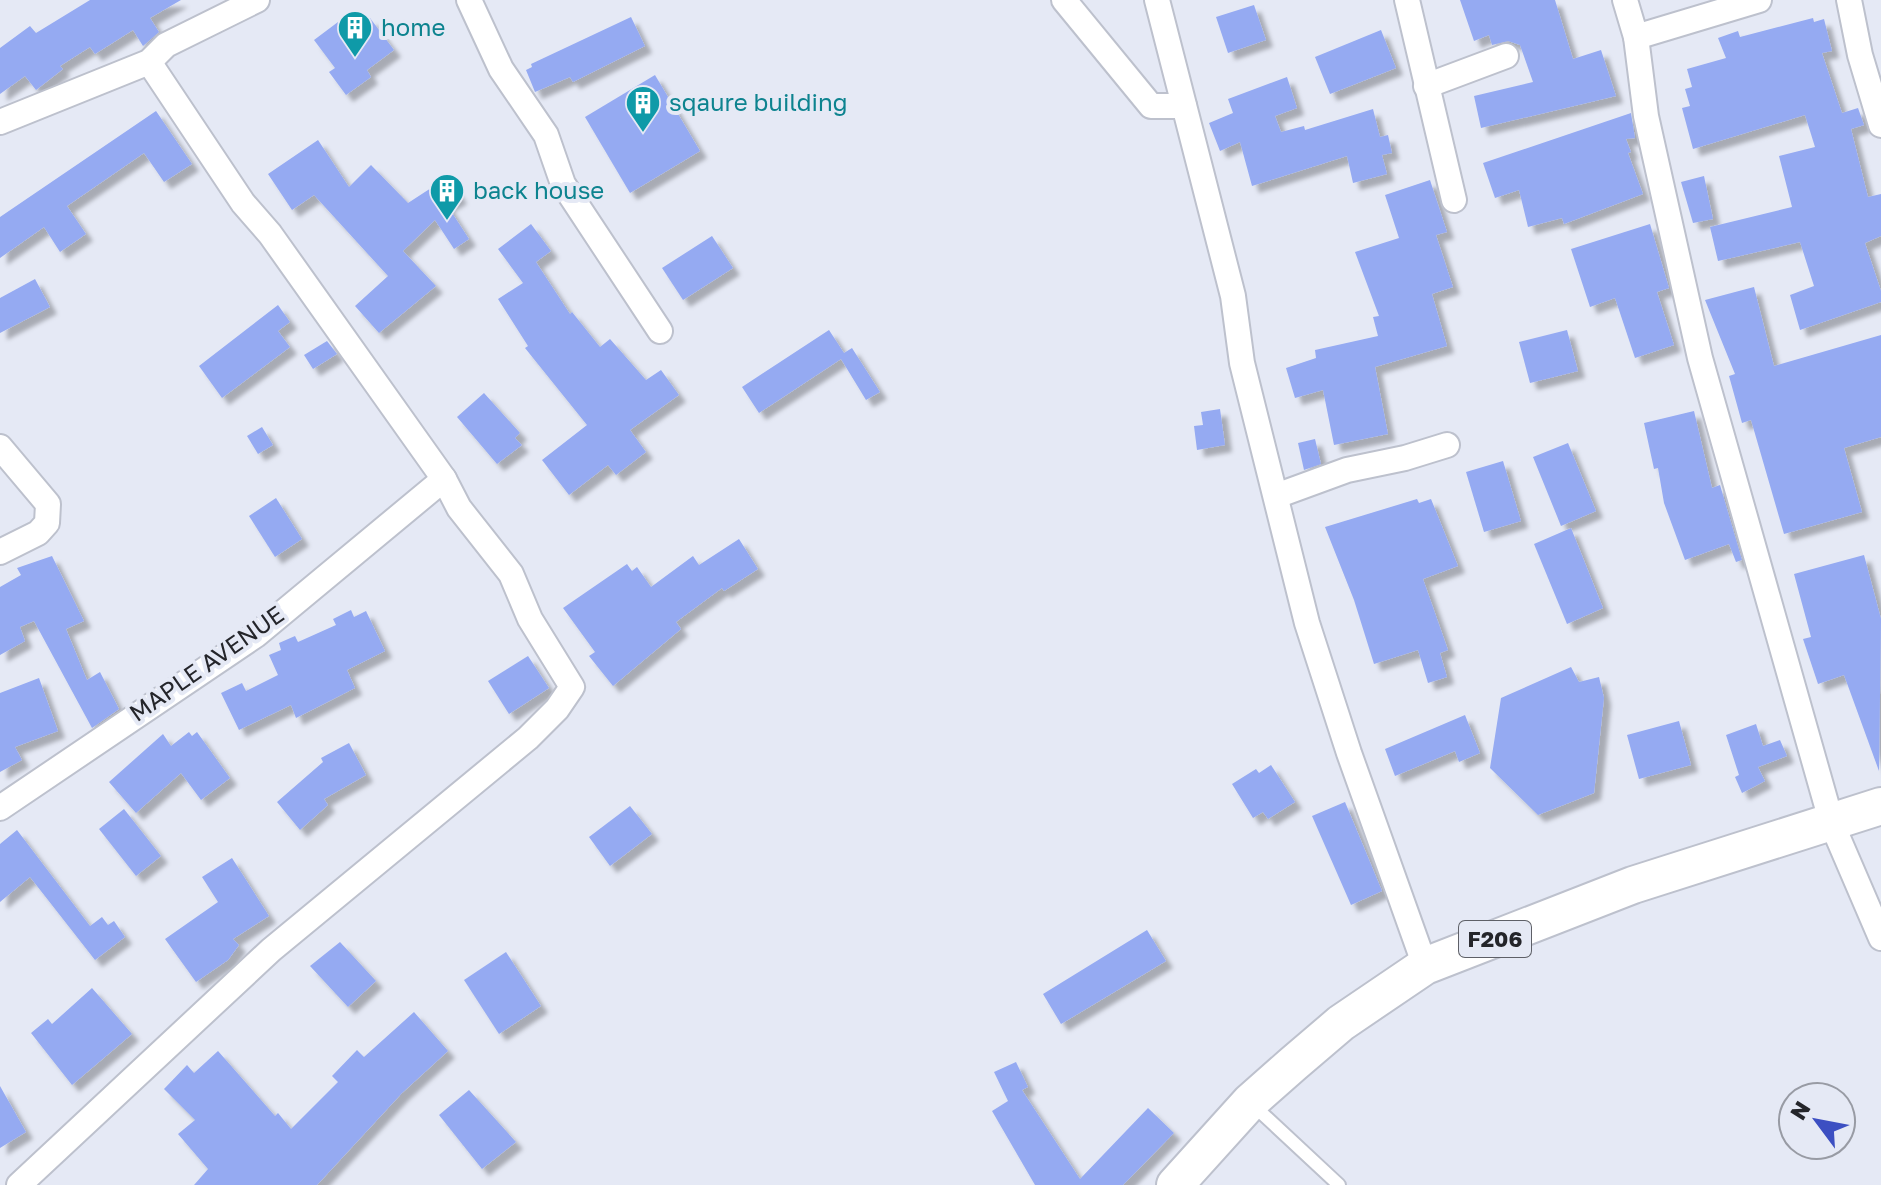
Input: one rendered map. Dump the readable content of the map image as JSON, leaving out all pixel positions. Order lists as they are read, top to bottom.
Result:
{
  "streets": {
    "main road": ["F206"],
    "street": ["MAPLE AVENUE"]
  },
  "places": {
    "building": ["home", "sqaure building", "back house"]
  },
  "north": "top left"
}
